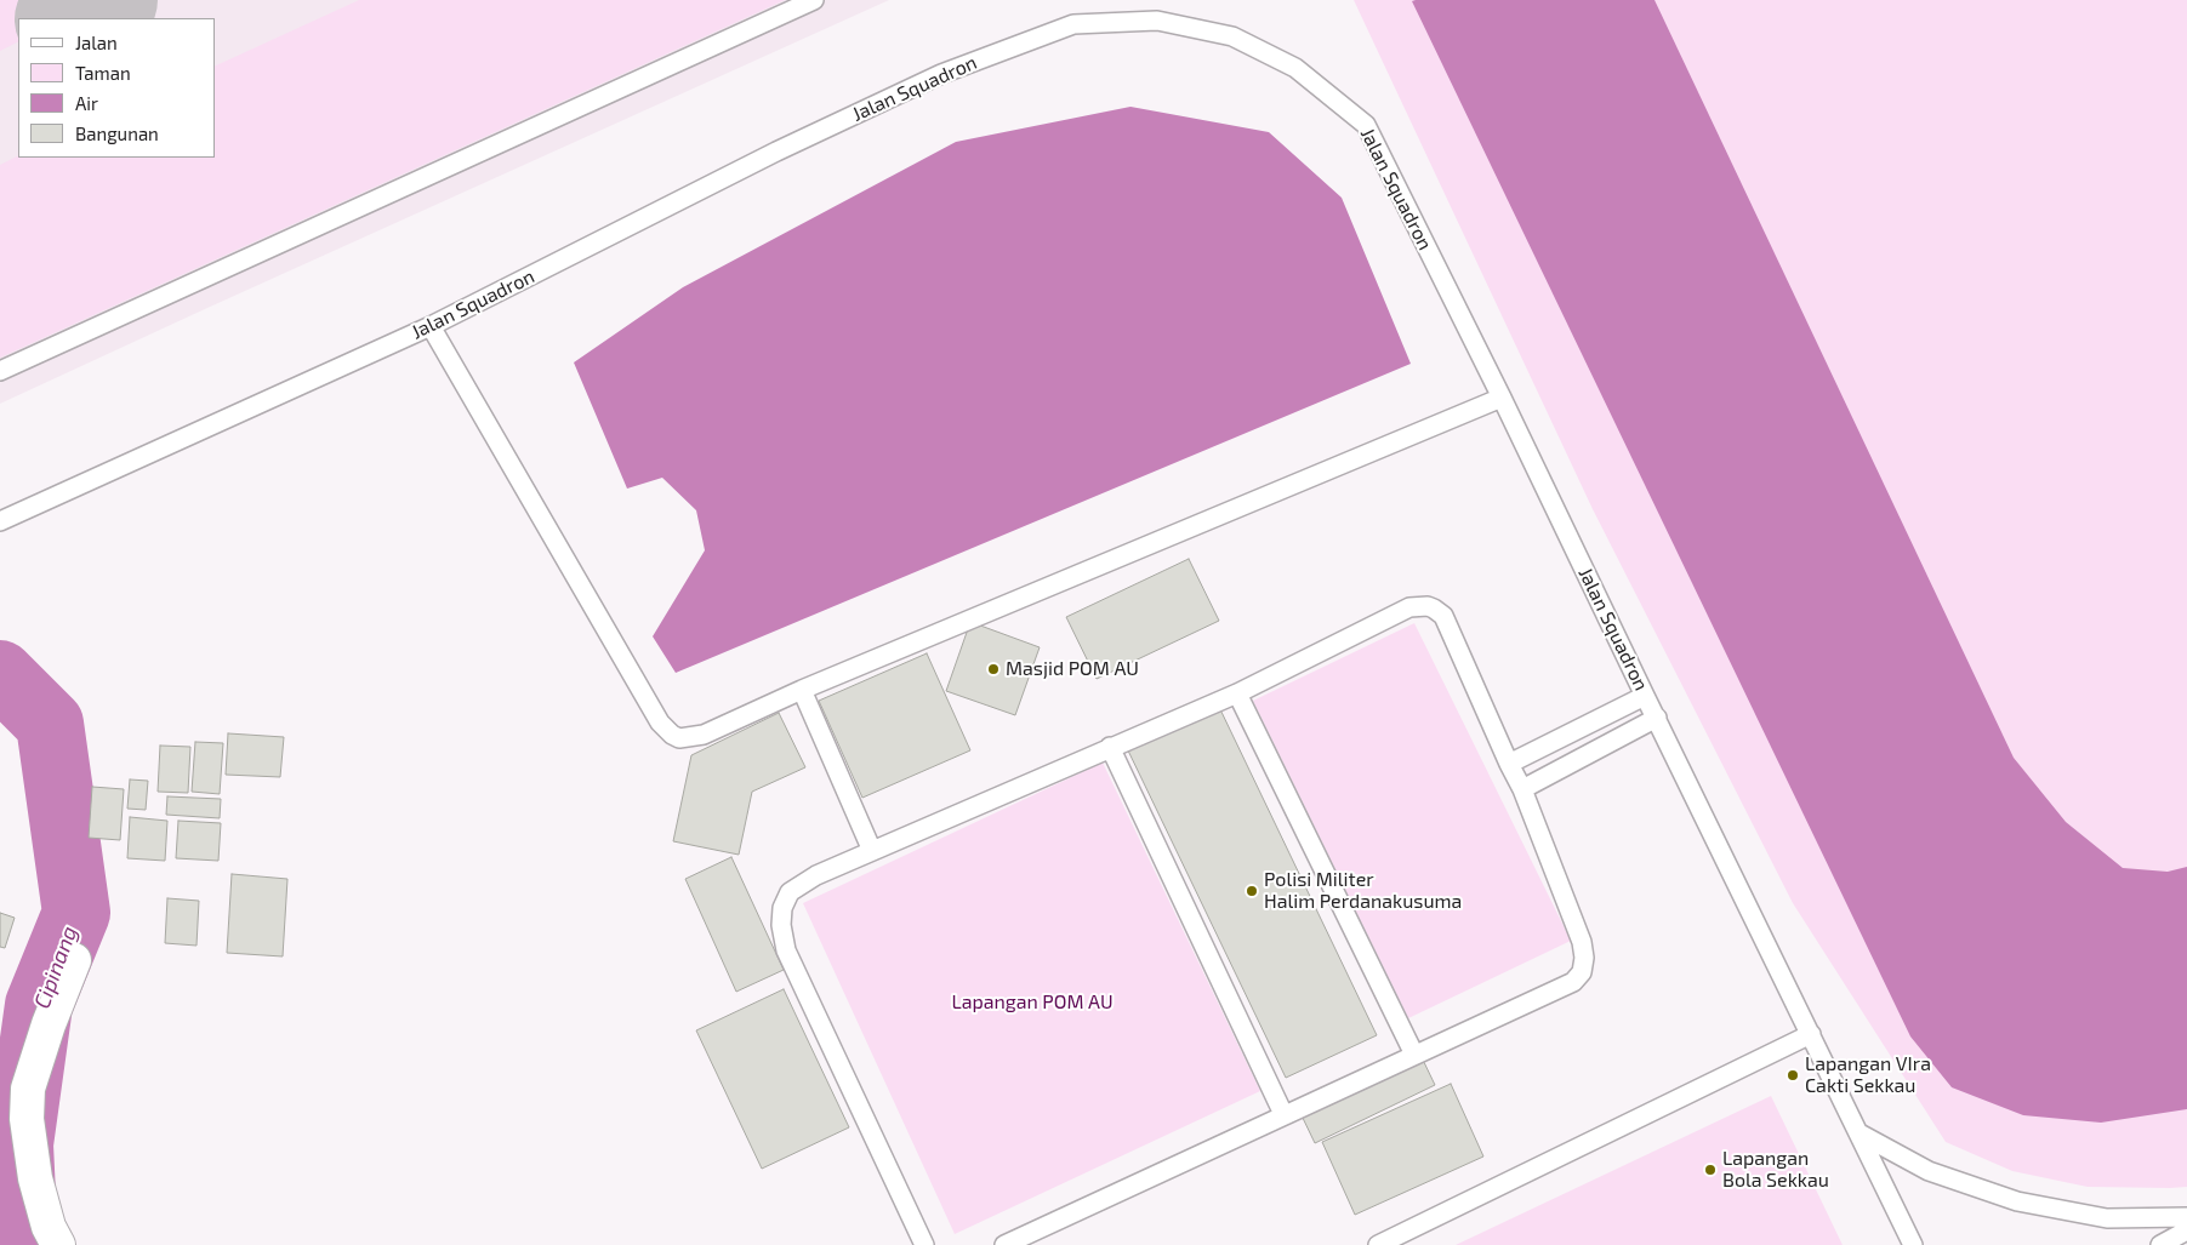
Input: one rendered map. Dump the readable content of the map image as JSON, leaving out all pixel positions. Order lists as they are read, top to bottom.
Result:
{
  "streets": {
    "lane": ["Jalan Squadron"]
  },
  "water": ["Cipinang"],
  "parks": ["Lapangan POM AU"],
  "places": [
    "Masjid POM AU",
    "Polisi Militer Halim Perdanakusuma",
    "Lapangan VIra Cakti Sekkau",
    "Lapangan Bola Sekkau"
  ],
  "legend": [
    "Jalan",
    "Taman",
    "Air",
    "Bangunan"
  ]
}
